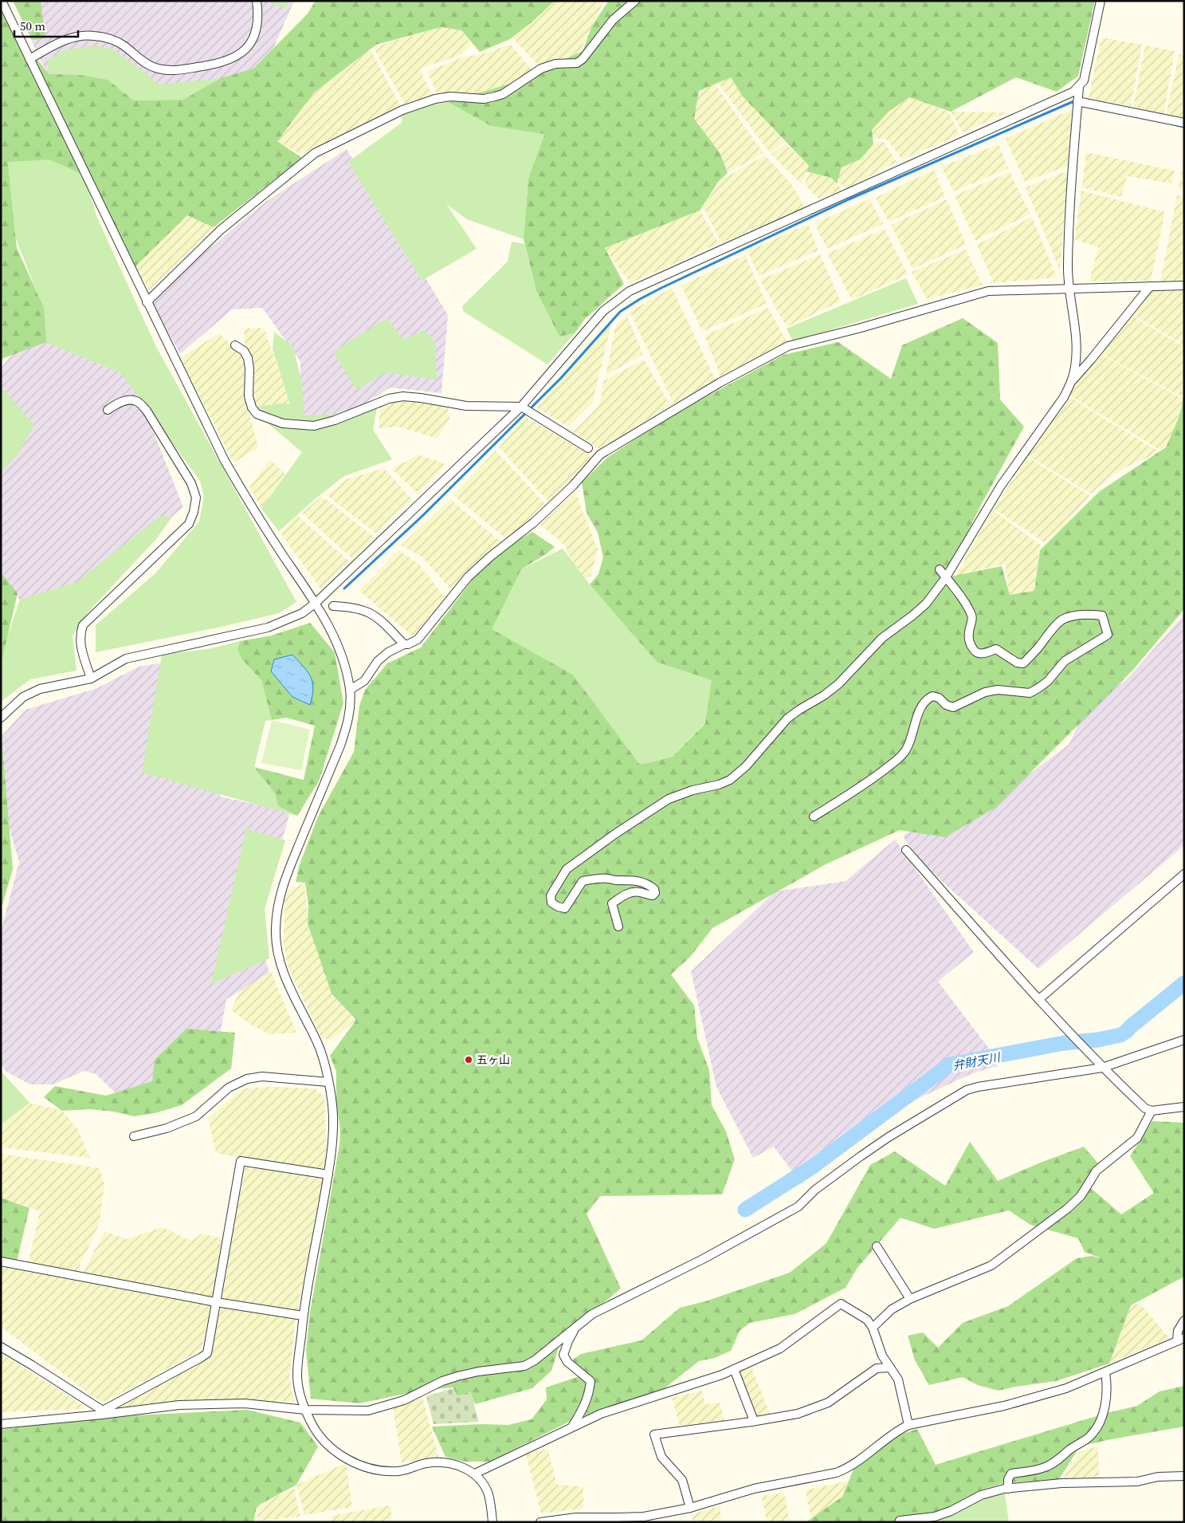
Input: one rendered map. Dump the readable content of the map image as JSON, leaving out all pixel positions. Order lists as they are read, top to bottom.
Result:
{
  "water": ["弁財天川"],
  "places": ["五ヶ山"],
  "scale_bar": "50 m"
}
